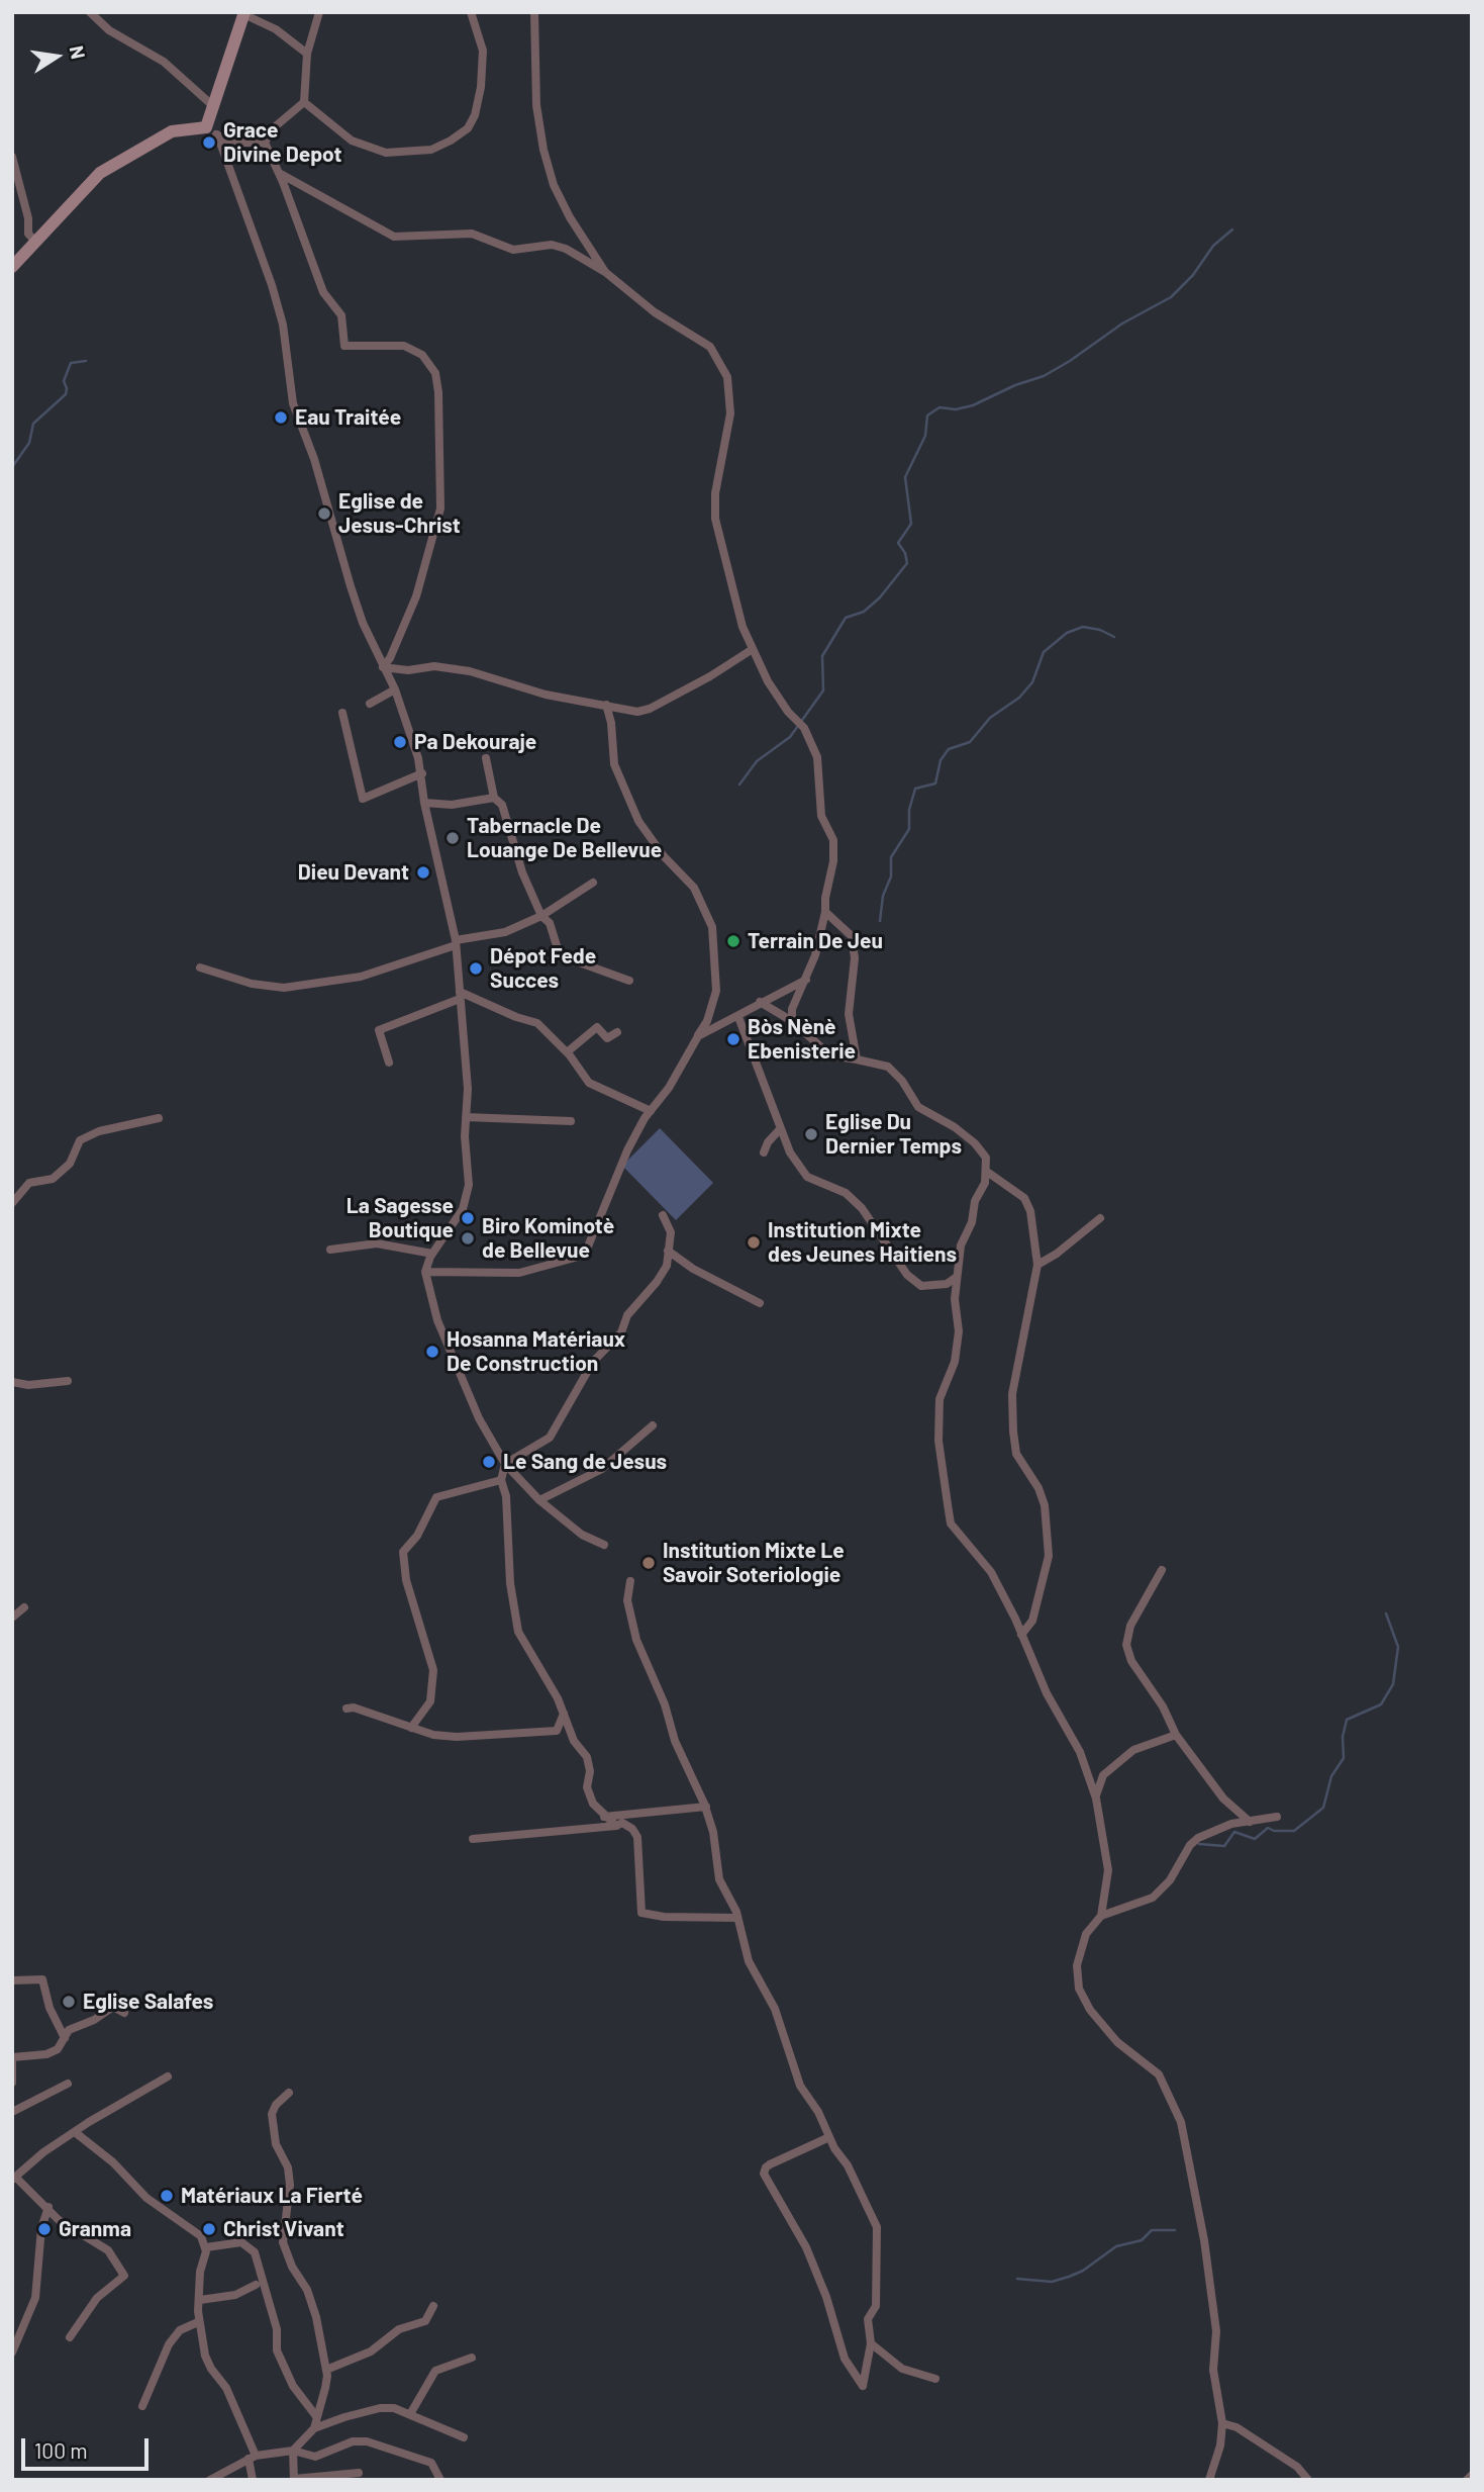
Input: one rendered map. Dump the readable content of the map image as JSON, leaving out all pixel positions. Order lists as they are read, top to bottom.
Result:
{
  "places": [
    "Grace Divine Depot",
    "Eau Traitée",
    "Eglise de Jesus-Christ",
    "Pa Dekouraje",
    "Tabernacle De Louange De Bellevue",
    "Dieu Devant",
    "Terrain De Jeu",
    "Dépot Fede Succes",
    "Bòs Nènè Ebenisterie",
    "Eglise Du Dernier Temps",
    "La Sagesse Boutique",
    "Biro Kominotè de Bellevue",
    "Institution Mixte des Jeunes Haitiens",
    "Hosanna Matériaux De Construction",
    "Le Sang de Jesus",
    "Institution Mixte Le Savoir Soteriologie",
    "Eglise Salafes",
    "Matériaux La Fierté",
    "Granma",
    "Christ Vivant"
  ],
  "scale_bar": "100 m",
  "north": "right"
}
